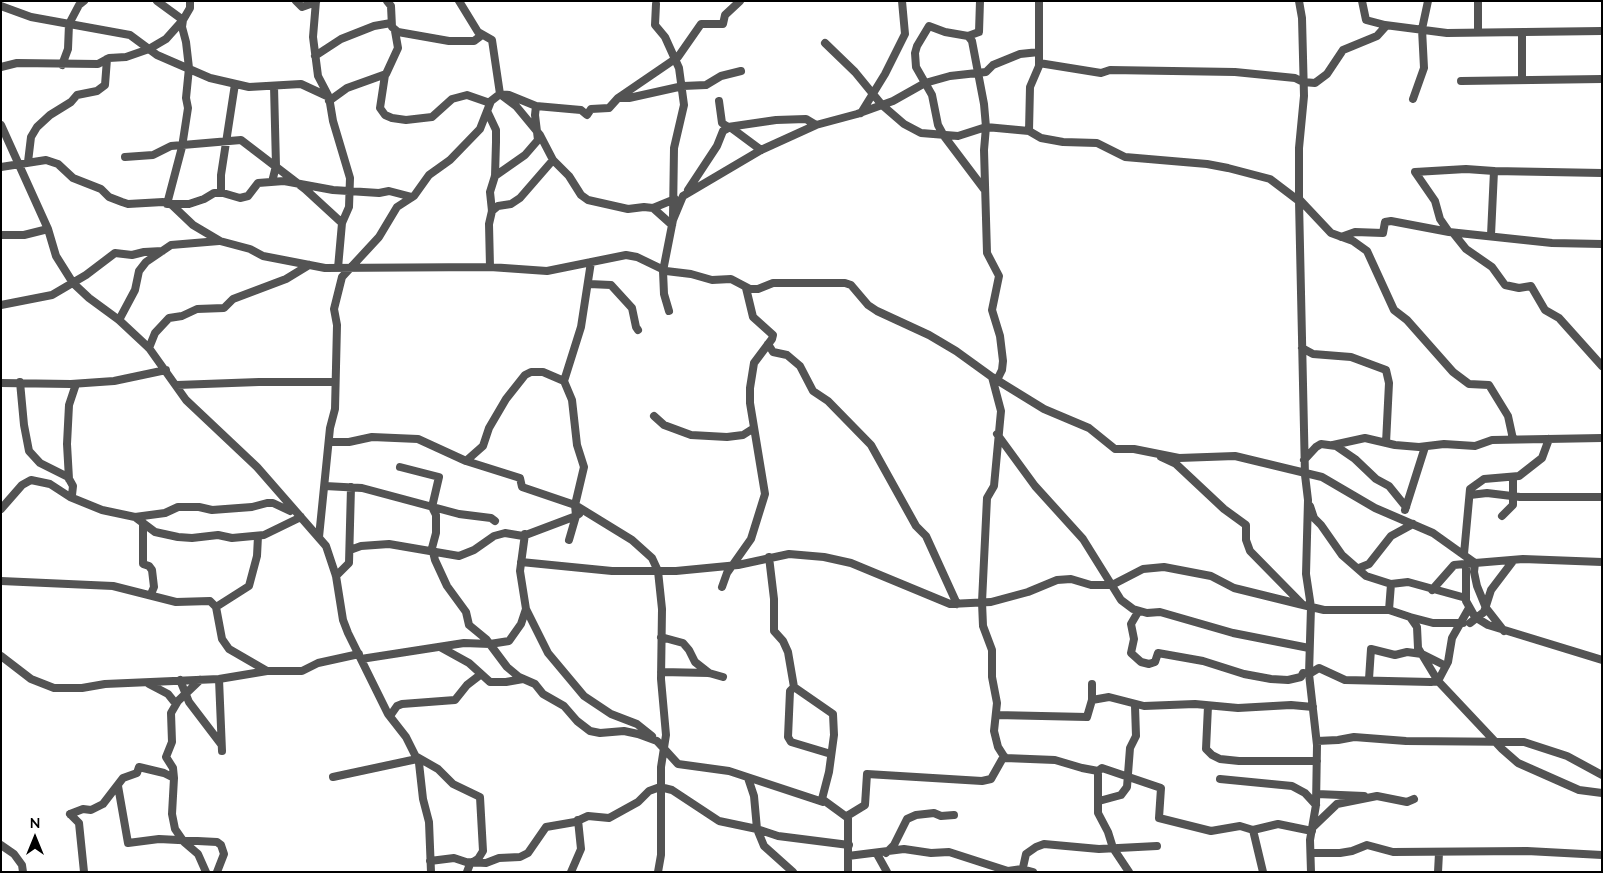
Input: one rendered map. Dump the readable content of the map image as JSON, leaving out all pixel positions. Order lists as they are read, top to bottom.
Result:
{
  "north": "top"
}
